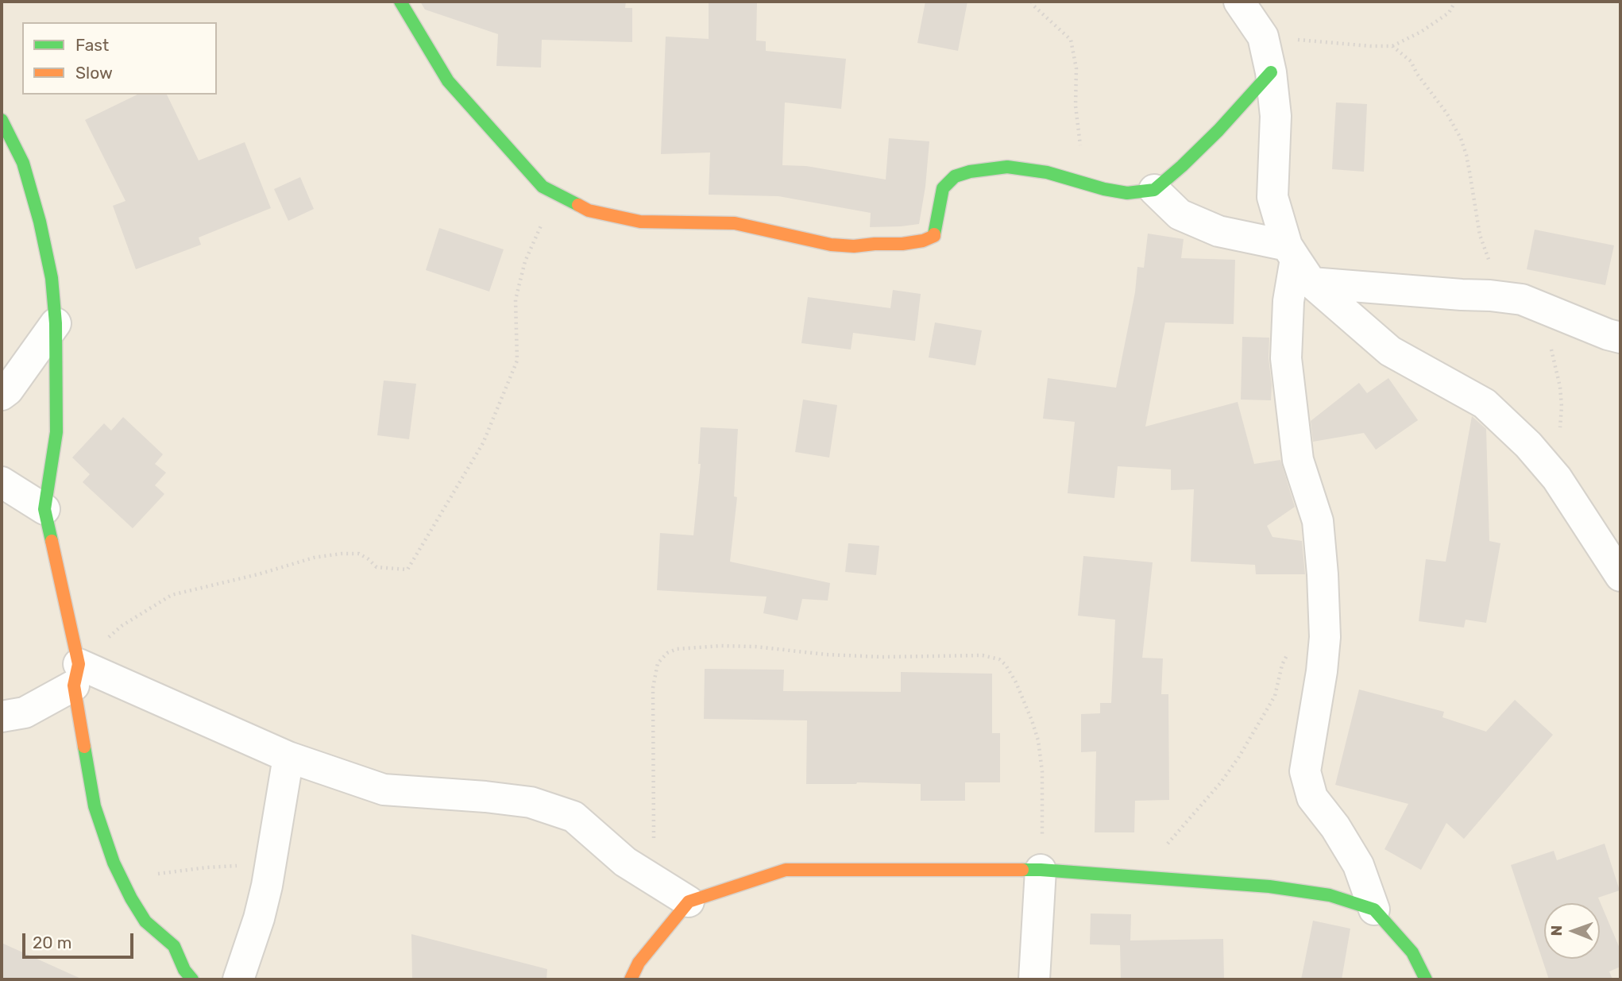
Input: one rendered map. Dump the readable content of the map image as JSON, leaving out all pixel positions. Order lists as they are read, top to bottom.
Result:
{
  "legend": ["Fast", "Slow"],
  "scale_bar": "20 m",
  "north": "left"
}
